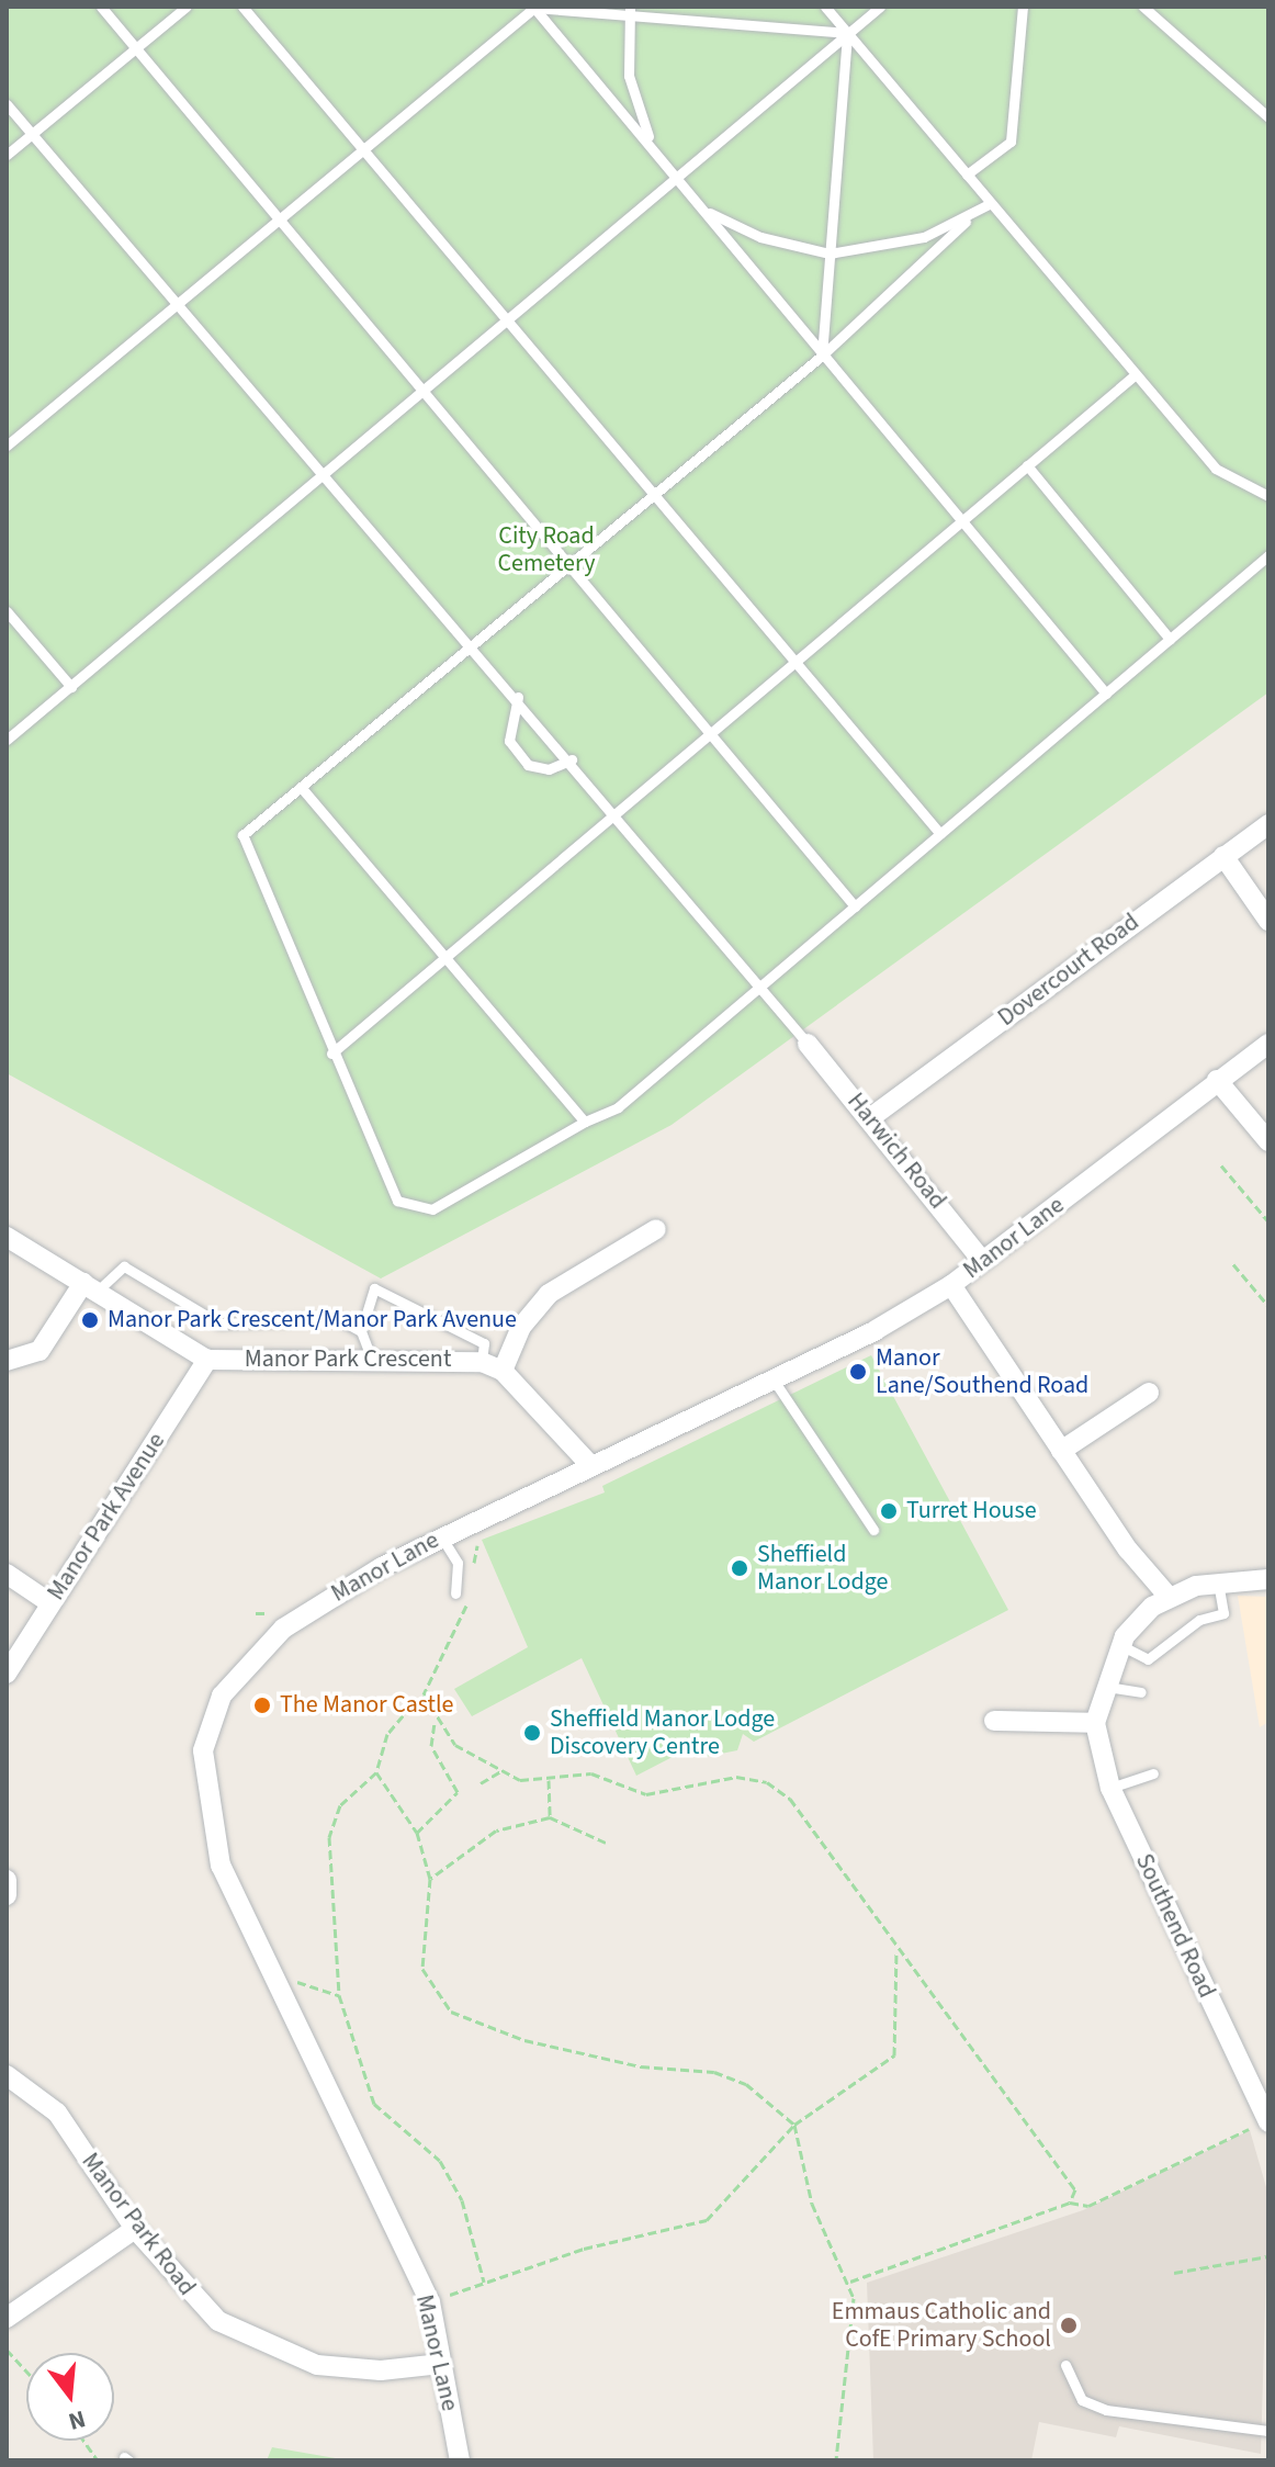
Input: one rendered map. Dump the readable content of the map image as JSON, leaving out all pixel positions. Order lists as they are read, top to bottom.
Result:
{
  "streets": {
    "street": [
      "Dovercourt Road",
      "Harwich Road",
      "Manor Lane",
      "Manor Park Crescent",
      "Manor Park Avenue",
      "Southend Road",
      "Manor Park Road"
    ]
  },
  "crossings": [
    ["Dovercourt Road", "Harwich Road"],
    ["Harwich Road", "Manor Lane"],
    ["Manor Lane", "Manor Park Crescent"],
    ["Manor Lane", "Manor Park Road"],
    ["Manor Park Crescent", "Manor Park Avenue"]
  ],
  "parks": ["City Road Cemetery"],
  "places": [
    "Manor Park Crescent/Manor Park Avenue",
    "Manor Lane/Southend Road",
    "Turret House",
    "Sheffield Manor Lodge",
    "The Manor Castle",
    "Sheffield Manor Lodge Discovery Centre",
    "Emmaus Catholic and CofE Primary School"
  ],
  "north": "bottom"
}
